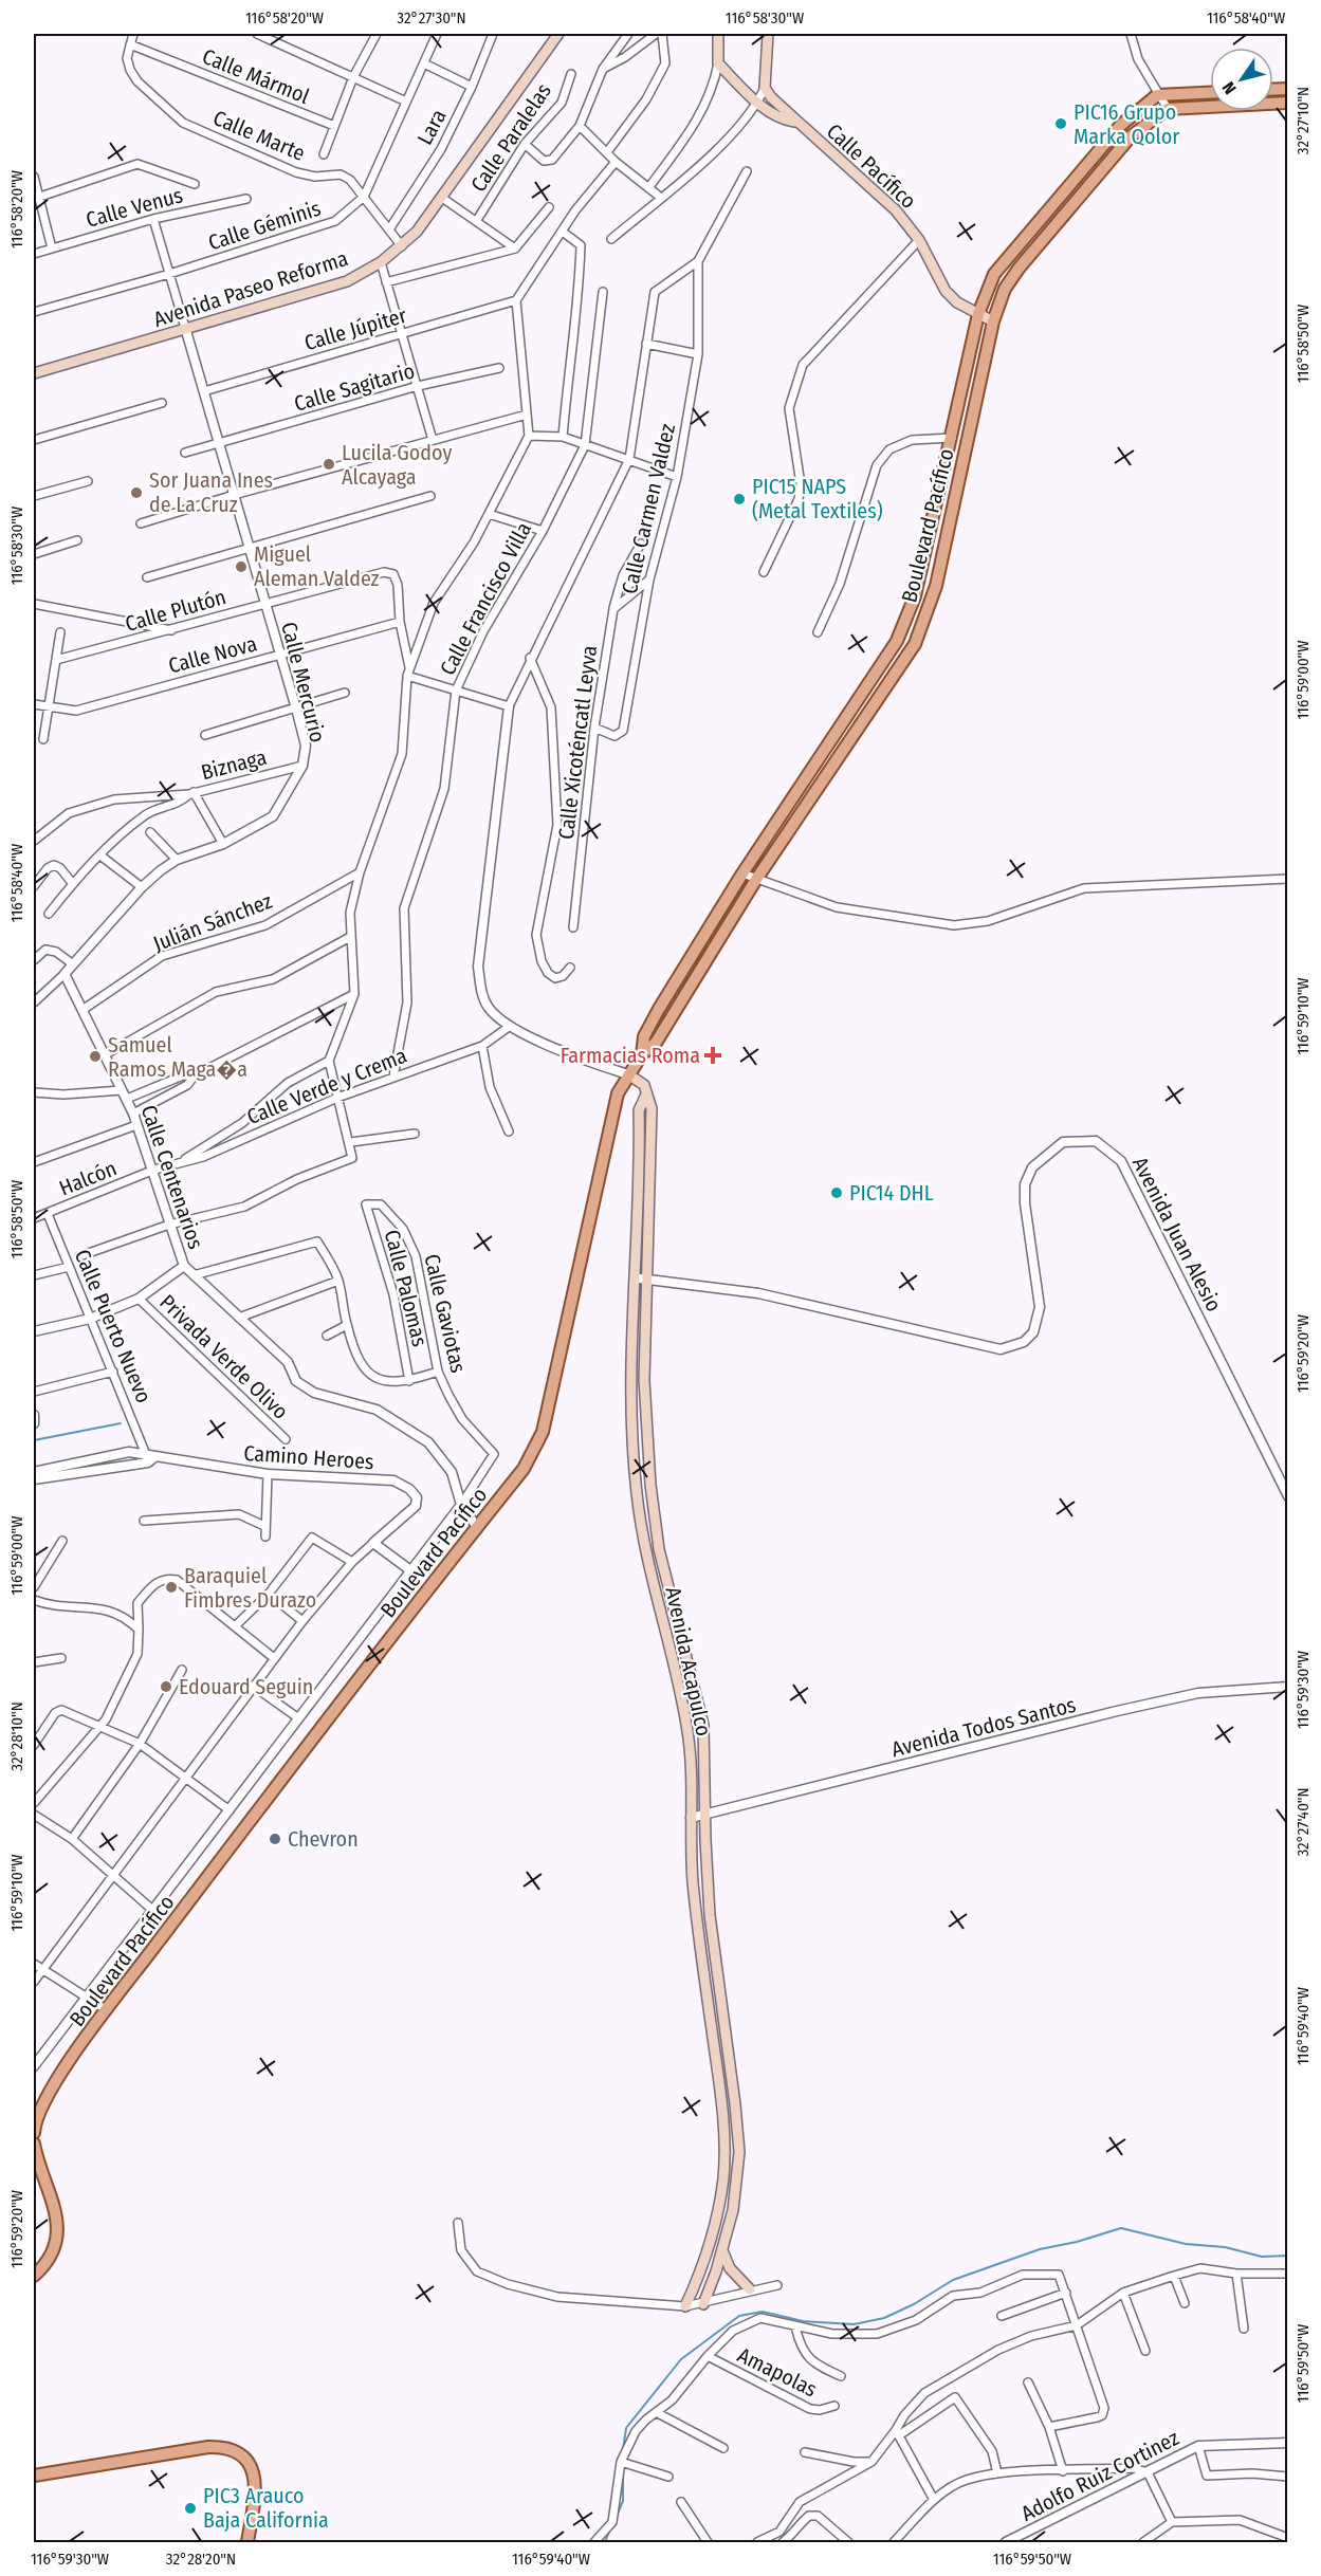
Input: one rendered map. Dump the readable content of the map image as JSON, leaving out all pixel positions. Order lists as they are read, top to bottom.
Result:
{
  "streets": {
    "main road": [
      "Calle Pacífico",
      "Avenida Paseo Reforma",
      "Boulevard Pacífico",
      "Avenida Acapulco"
    ],
    "street": [
      "Calle Mármol",
      "Lara",
      "Calle Marte",
      "Calle Paralelas",
      "Calle Venus",
      "Calle Géminis",
      "Calle Júpiter",
      "Calle Sagitario",
      "Calle Carmen Valdez",
      "Calle Francisco Villa",
      "Calle Plutón",
      "Calle Nova",
      "Calle Mercurio",
      "Calle Xicoténcatl Leyva",
      "Biznaga",
      "Julián Sánchez",
      "Calle Verde y Crema",
      "Calle Centenarios",
      "Halcón",
      "Avenida Juan Alesio",
      "Calle Palomas",
      "Calle Gaviotas",
      "Calle Puerto Nuevo",
      "Privada Verde Olivo",
      "Camino Heroes",
      "Avenida Todos Santos",
      "Amapolas",
      "Adolfo Ruiz Cortinez"
    ]
  },
  "crossings": [
    ["Calle Mármol", "Calle Marte"],
    ["Lara", "Calle Marte"],
    ["Calle Marte", "Calle Géminis"],
    ["Calle Marte", "Avenida Paseo Reforma"],
    ["Calle Pacífico", "Boulevard Pacífico"],
    ["Calle Venus", "Calle Mercurio"],
    ["Calle Géminis", "Calle Mercurio"],
    ["Avenida Paseo Reforma", "Calle Mercurio"],
    ["Calle Júpiter", "Calle Mercurio"],
    ["Calle Sagitario", "Calle Mercurio"],
    ["Calle Carmen Valdez", "Calle Xicoténcatl Leyva"],
    ["Boulevard Pacífico", "Calle Centenarios"],
    ["Calle Francisco Villa", "Calle Verde y Crema"],
    ["Calle Plutón", "Calle Nova"],
    ["Calle Plutón", "Calle Mercurio"],
    ["Calle Nova", "Calle Mercurio"],
    ["Calle Mercurio", "Biznaga"],
    ["Calle Mercurio", "Calle Centenarios"],
    ["Julián Sánchez", "Calle Centenarios"],
    ["Calle Verde y Crema", "Calle Centenarios"],
    ["Calle Verde y Crema", "Halcón"],
    ["Calle Centenarios", "Halcón"],
    ["Calle Centenarios", "Calle Gaviotas"],
    ["Halcón", "Calle Puerto Nuevo"],
    ["Avenida Juan Alesio", "Avenida Acapulco"],
    ["Calle Palomas", "Calle Gaviotas"],
    ["Calle Puerto Nuevo", "Camino Heroes"],
    ["Avenida Acapulco", "Avenida Todos Santos"]
  ],
  "places": {
    "other": [
      "PIC16 Grupo Marka Qolor",
      "Lucila Godoy Alcayaga",
      "Sor Juana Ines de La Cruz",
      "PIC15 NAPS (Metal Textiles)",
      "Miguel Aleman Valdez",
      "Samuel Ramos Maga�a",
      "PIC14 DHL",
      "Baraquiel Fimbres Durazo",
      "Edouard Seguin",
      "Chevron",
      "PIC3 Arauco Baja California"
    ],
    "health": ["Farmacias Roma"]
  },
  "north": "bottom left",
  "coordinates": [
    "116°58'20\"W",
    "32°27'30\"N",
    "116°58'30\"W",
    "116°58'40\"W",
    "32°27'10\"N",
    "116°58'50\"W",
    "116°59'00\"W",
    "116°59'10\"W",
    "116°59'20\"W",
    "116°59'30\"W",
    "32°28'10\"N",
    "32°27'40\"N",
    "116°59'40\"W",
    "116°59'50\"W",
    "32°28'20\"N"
  ]
}
